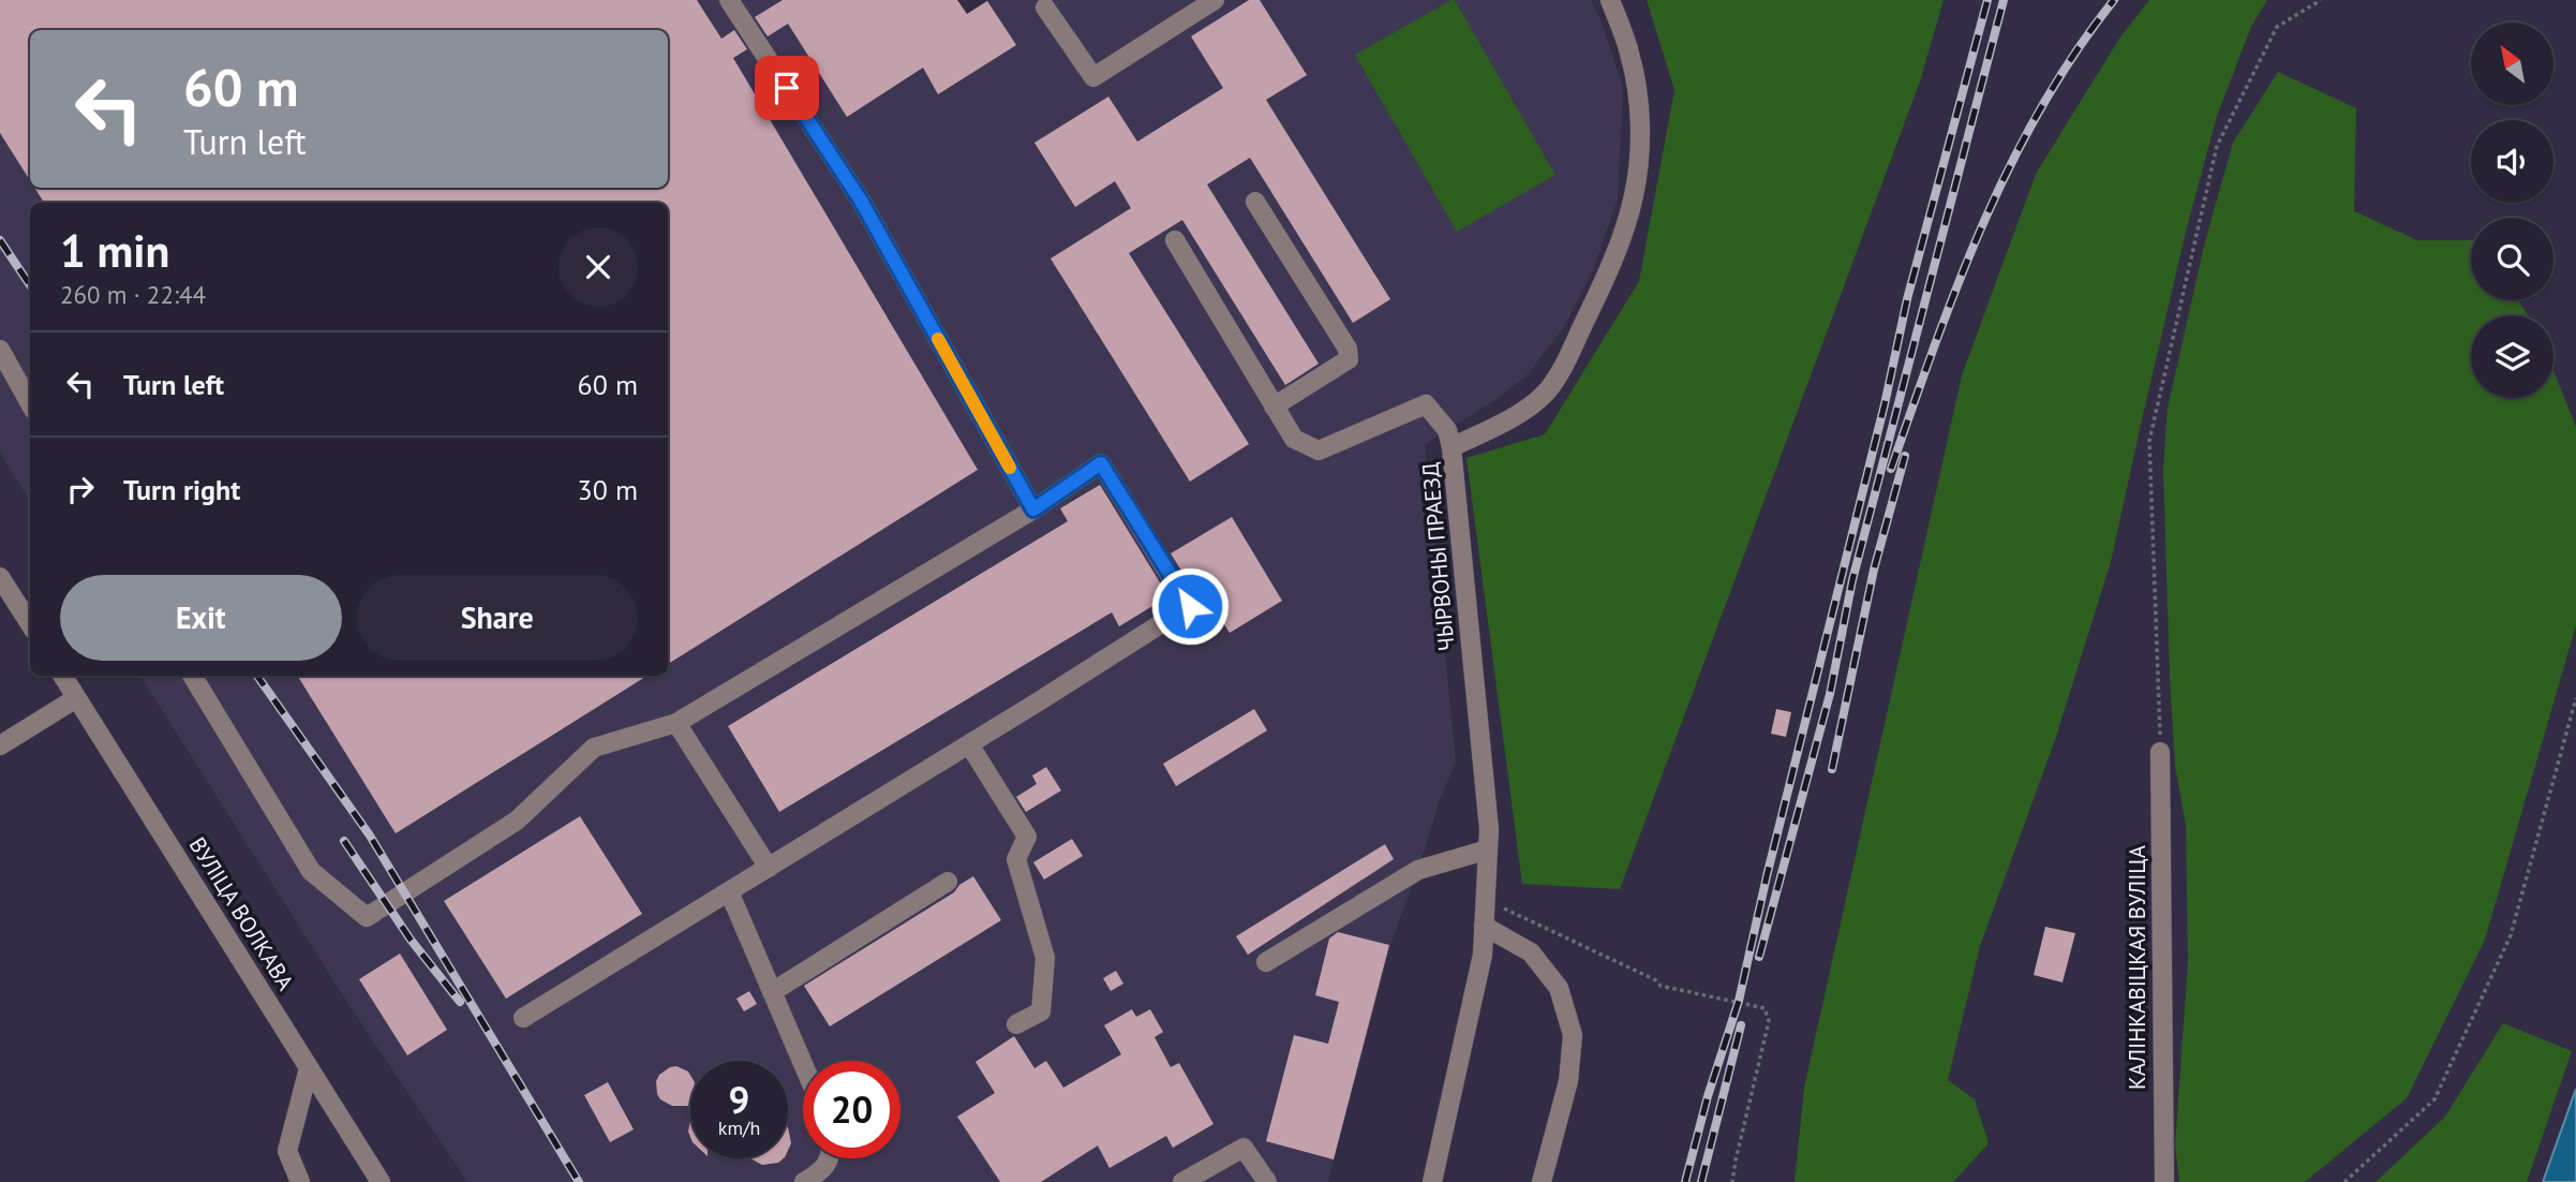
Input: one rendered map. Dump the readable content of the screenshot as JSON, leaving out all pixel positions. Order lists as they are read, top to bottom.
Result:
{
  "streets": {
    "street": ["ЧЫРВОНЫ ПРАЕЗД", "ВУЛІЦА ВОЛКАВА", "КАЛІНКАВІЦКАЯ ВУЛІЦА"]
  },
  "north": "top left",
  "page": {
    "turn": ["60 m", "Turn left"],
    "heading": ["1 min", "260 m · 22:44"],
    "list": [
      {
        "name": "Turn left",
        "value": "60 m"
      },
      {
        "name": "Turn right",
        "value": "30 m"
      }
    ],
    "buttons": ["Exit", "Share"],
    "speed": "9 km/h",
    "limit": "20"
  }
}
